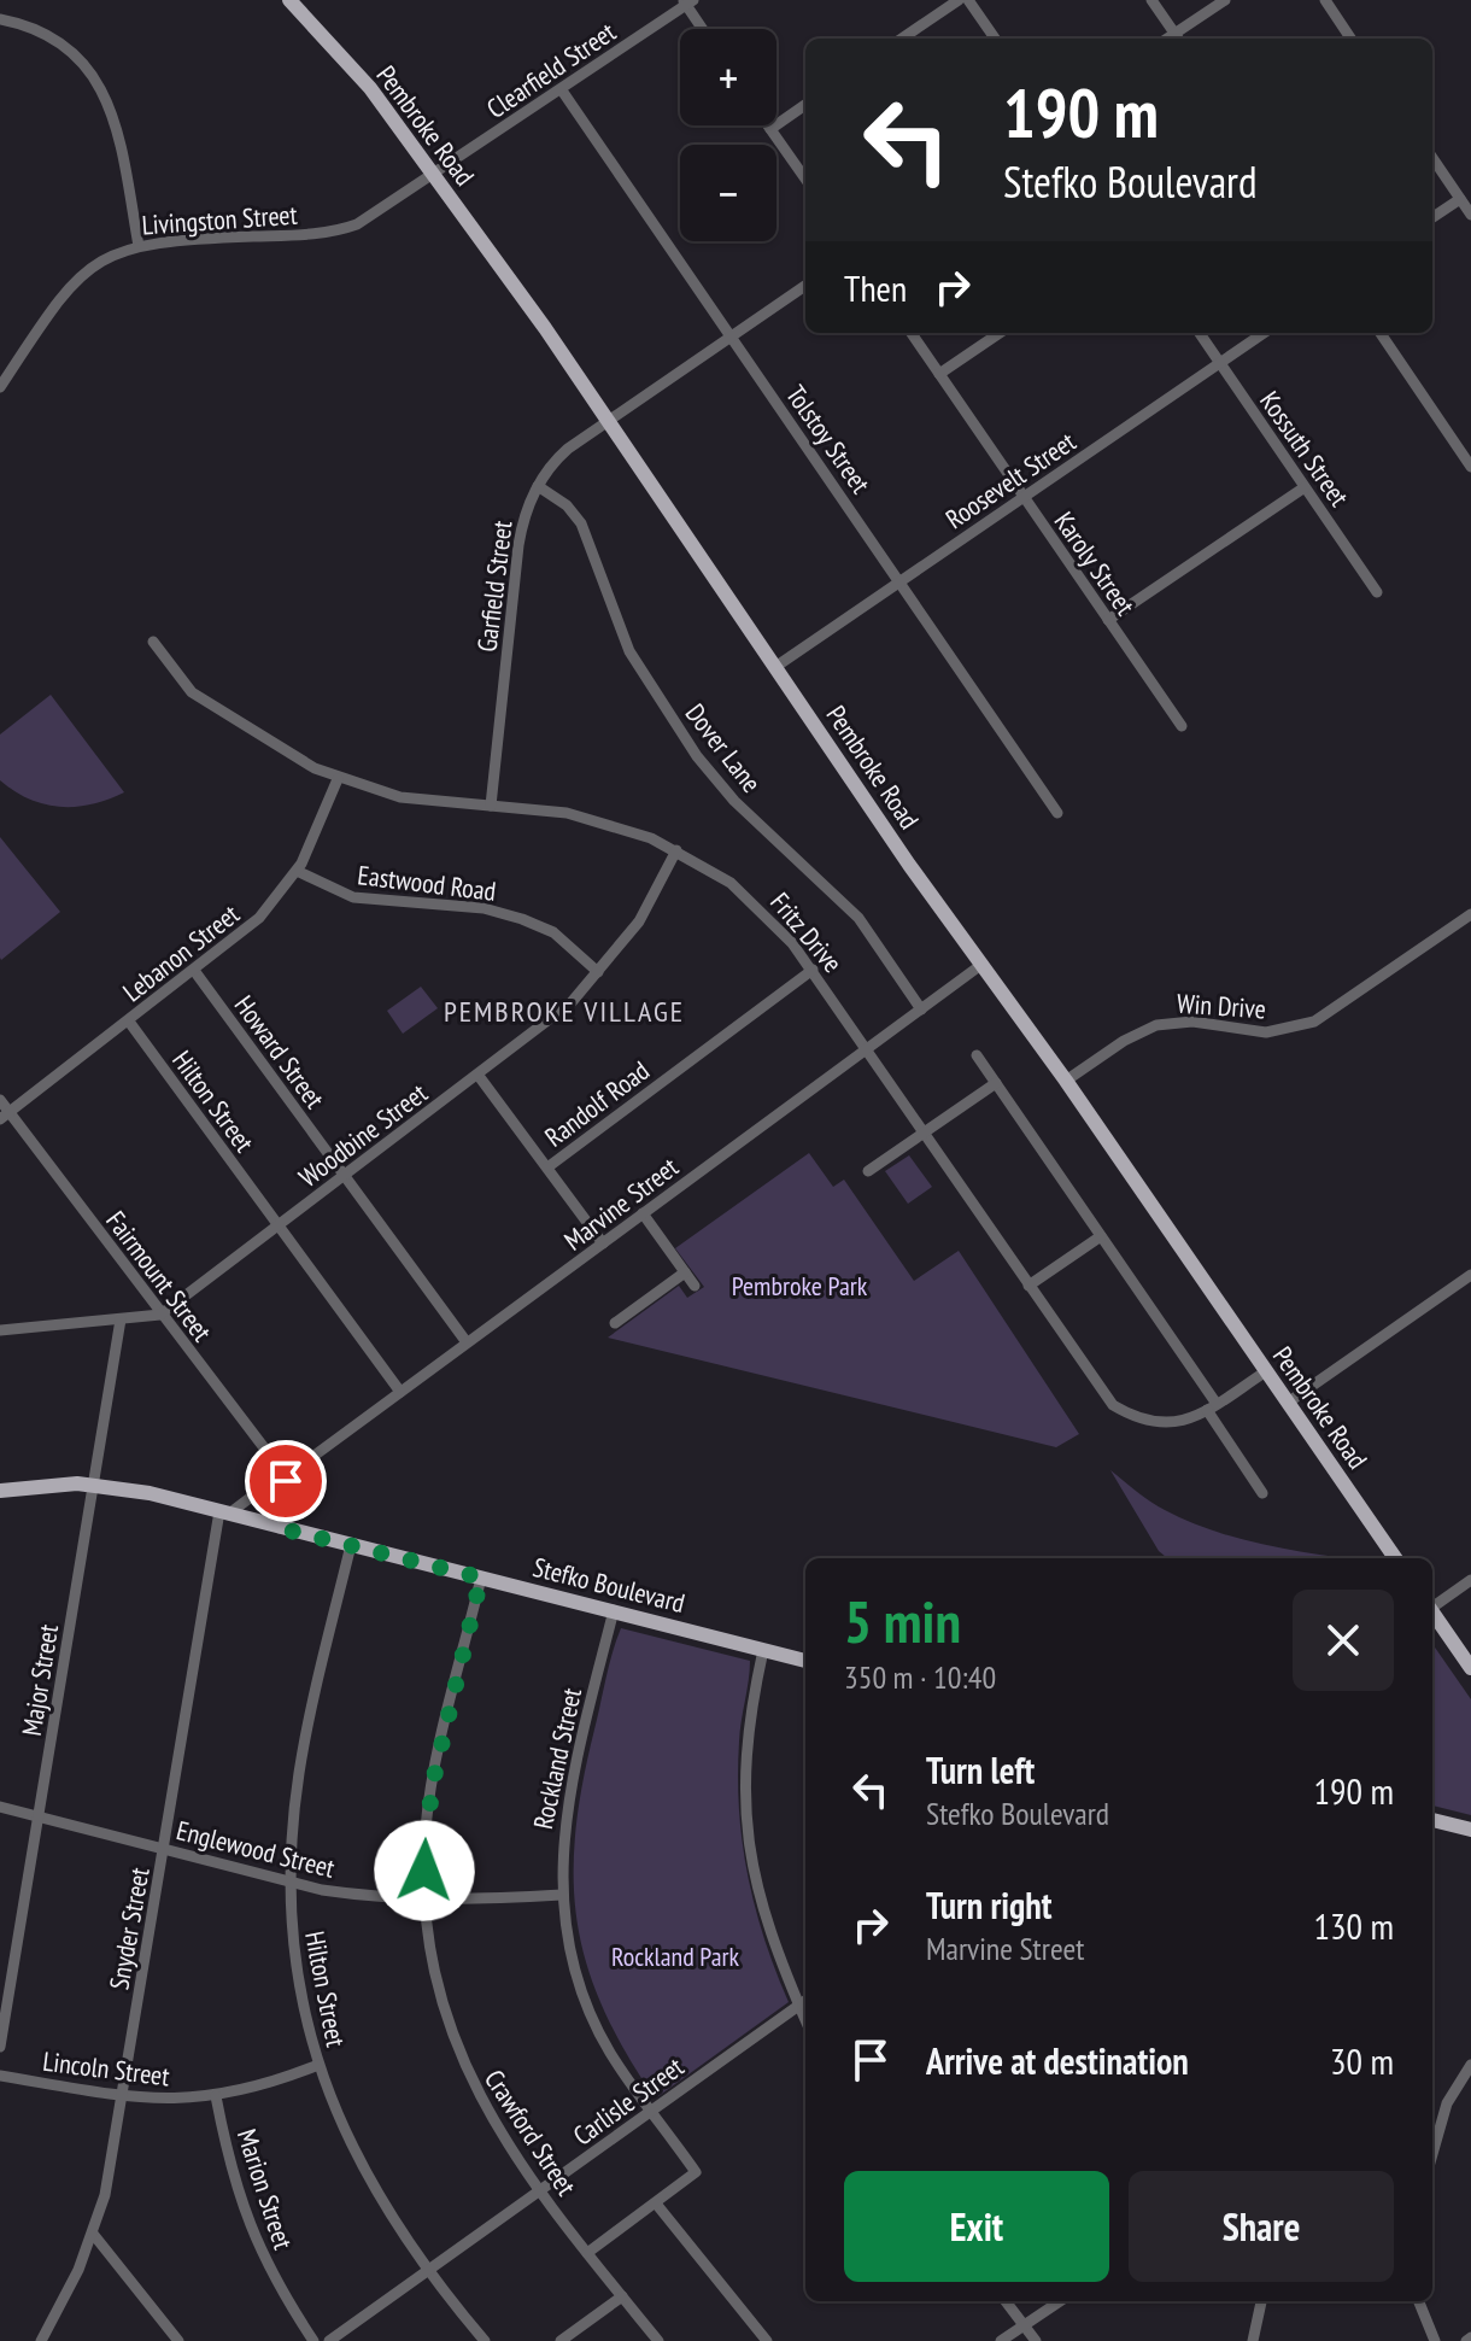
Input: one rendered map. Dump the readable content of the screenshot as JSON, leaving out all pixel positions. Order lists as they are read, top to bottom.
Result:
{
  "streets": {
    "main road": ["Pembroke Road", "Stefko Boulevard"],
    "street": [
      "Clearfield Street",
      "Livingston Street",
      "Tolstoy Street",
      "Kossuth Street",
      "Roosevelt Street",
      "Karoly Street",
      "Garfield Street",
      "Dover Lane",
      "Eastwood Road",
      "Fritz Drive",
      "Lebanon Street",
      "Win Drive",
      "Howard Street",
      "Hilton Street",
      "Randolf Road",
      "Woodbine Street",
      "Marvine Street",
      "Fairmount Street",
      "Major Street",
      "Rockland Street",
      "Englewood Street",
      "Snyder Street",
      "Lincoln Street",
      "Carlisle Street",
      "Crawford Street",
      "Marion Street"
    ]
  },
  "crossings": [
    ["Clearfield Street", "Pembroke Road"],
    ["Clearfield Street", "Livingston Street"],
    ["Clearfield Street", "Tolstoy Street"],
    ["Pembroke Road", "Livingston Street"],
    ["Pembroke Road", "Roosevelt Street"],
    ["Pembroke Road", "Garfield Street"],
    ["Pembroke Road", "Fritz Drive"],
    ["Pembroke Road", "Win Drive"],
    ["Pembroke Road", "Marvine Street"],
    ["Tolstoy Street", "Roosevelt Street"],
    ["Tolstoy Street", "Garfield Street"],
    ["Kossuth Street", "Roosevelt Street"],
    ["Roosevelt Street", "Karoly Street"],
    ["Garfield Street", "Dover Lane"],
    ["Garfield Street", "Fritz Drive"],
    ["Dover Lane", "Marvine Street"],
    ["Eastwood Road", "Lebanon Street"],
    ["Eastwood Road", "Woodbine Street"],
    ["Fritz Drive", "Lebanon Street"],
    ["Fritz Drive", "Randolf Road"],
    ["Fritz Drive", "Woodbine Street"],
    ["Fritz Drive", "Marvine Street"],
    ["Lebanon Street", "Howard Street"],
    ["Lebanon Street", "Hilton Street"],
    ["Lebanon Street", "Fairmount Street"],
    ["Howard Street", "Woodbine Street"],
    ["Howard Street", "Marvine Street"],
    ["Hilton Street", "Woodbine Street"],
    ["Hilton Street", "Marvine Street"],
    ["Hilton Street", "Stefko Boulevard"],
    ["Hilton Street", "Englewood Street"],
    ["Hilton Street", "Lincoln Street"],
    ["Hilton Street", "Carlisle Street"],
    ["Woodbine Street", "Fairmount Street"],
    ["Marvine Street", "Fairmount Street"],
    ["Marvine Street", "Stefko Boulevard"],
    ["Marvine Street", "Snyder Street"],
    ["Stefko Boulevard", "Major Street"],
    ["Stefko Boulevard", "Rockland Street"],
    ["Stefko Boulevard", "Snyder Street"],
    ["Stefko Boulevard", "Crawford Street"],
    ["Major Street", "Englewood Street"],
    ["Rockland Street", "Englewood Street"],
    ["Rockland Street", "Carlisle Street"],
    ["Englewood Street", "Snyder Street"],
    ["Englewood Street", "Crawford Street"],
    ["Snyder Street", "Lincoln Street"],
    ["Lincoln Street", "Marion Street"],
    ["Carlisle Street", "Crawford Street"]
  ],
  "districts": ["PEMBROKE VILLAGE"],
  "parks": ["Pembroke Park", "Rockland Park"],
  "page": {
    "map_buttons": ["+", "−"],
    "turn": ["190 m", "Stefko Boulevard"],
    "then": "Then",
    "heading": ["5 min", "350 m · 10:40"],
    "list": [
      {
        "name": "Turn left",
        "note": "Stefko Boulevard",
        "value": "190 m"
      },
      {
        "name": "Turn right",
        "note": "Marvine Street",
        "value": "130 m"
      },
      {
        "name": "Arrive at destination",
        "value": "30 m"
      }
    ],
    "buttons": ["Exit", "Share"]
  }
}
